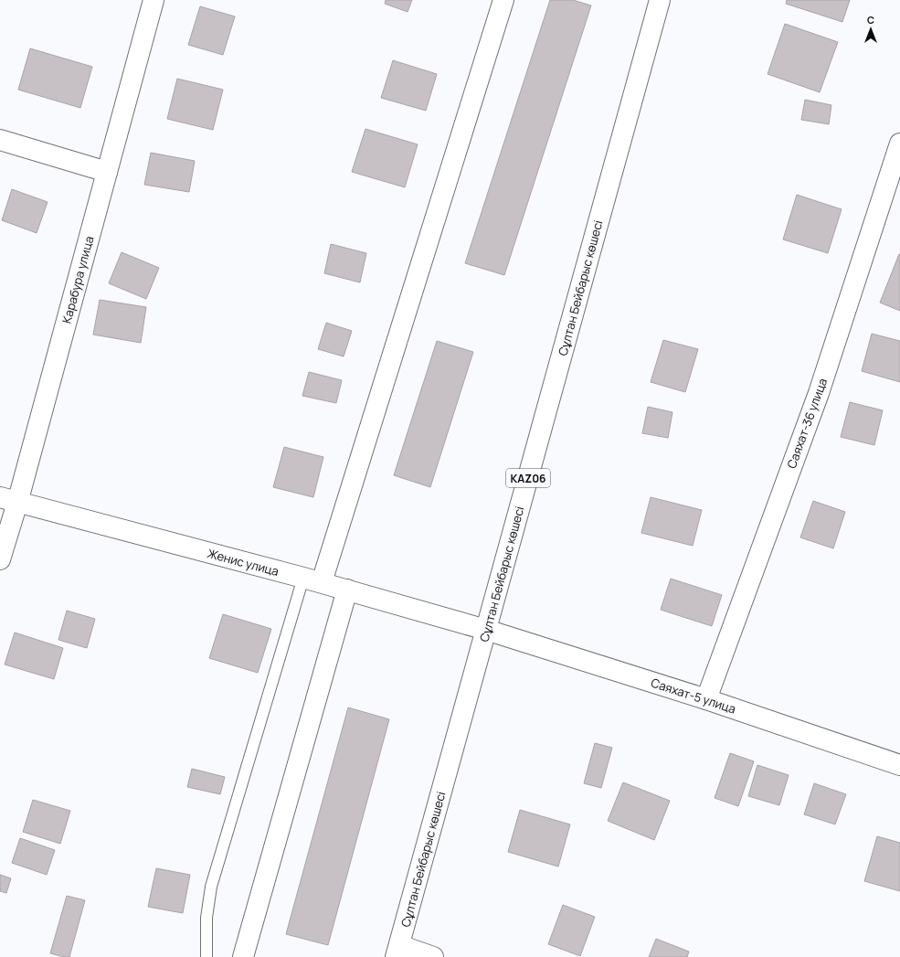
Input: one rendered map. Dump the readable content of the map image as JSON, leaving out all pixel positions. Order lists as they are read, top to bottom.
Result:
{
  "streets": {
    "street": [
      "Карабура улица",
      "Сұлтан Бейбарыс көшесі",
      "Саяхат-36 улица",
      "KAZ06",
      "Женис улица",
      "Саяхат-5 улица"
    ]
  },
  "crossings": [
    ["Карабура улица", "Женис улица"],
    ["Сұлтан Бейбарыс көшесі", "Женис улица"],
    ["Сұлтан Бейбарыс көшесі", "Саяхат-5 улица"],
    ["Саяхат-36 улица", "Саяхат-5 улица"],
    ["Женис улица", "Саяхат-5 улица"]
  ],
  "north": "top"
}
